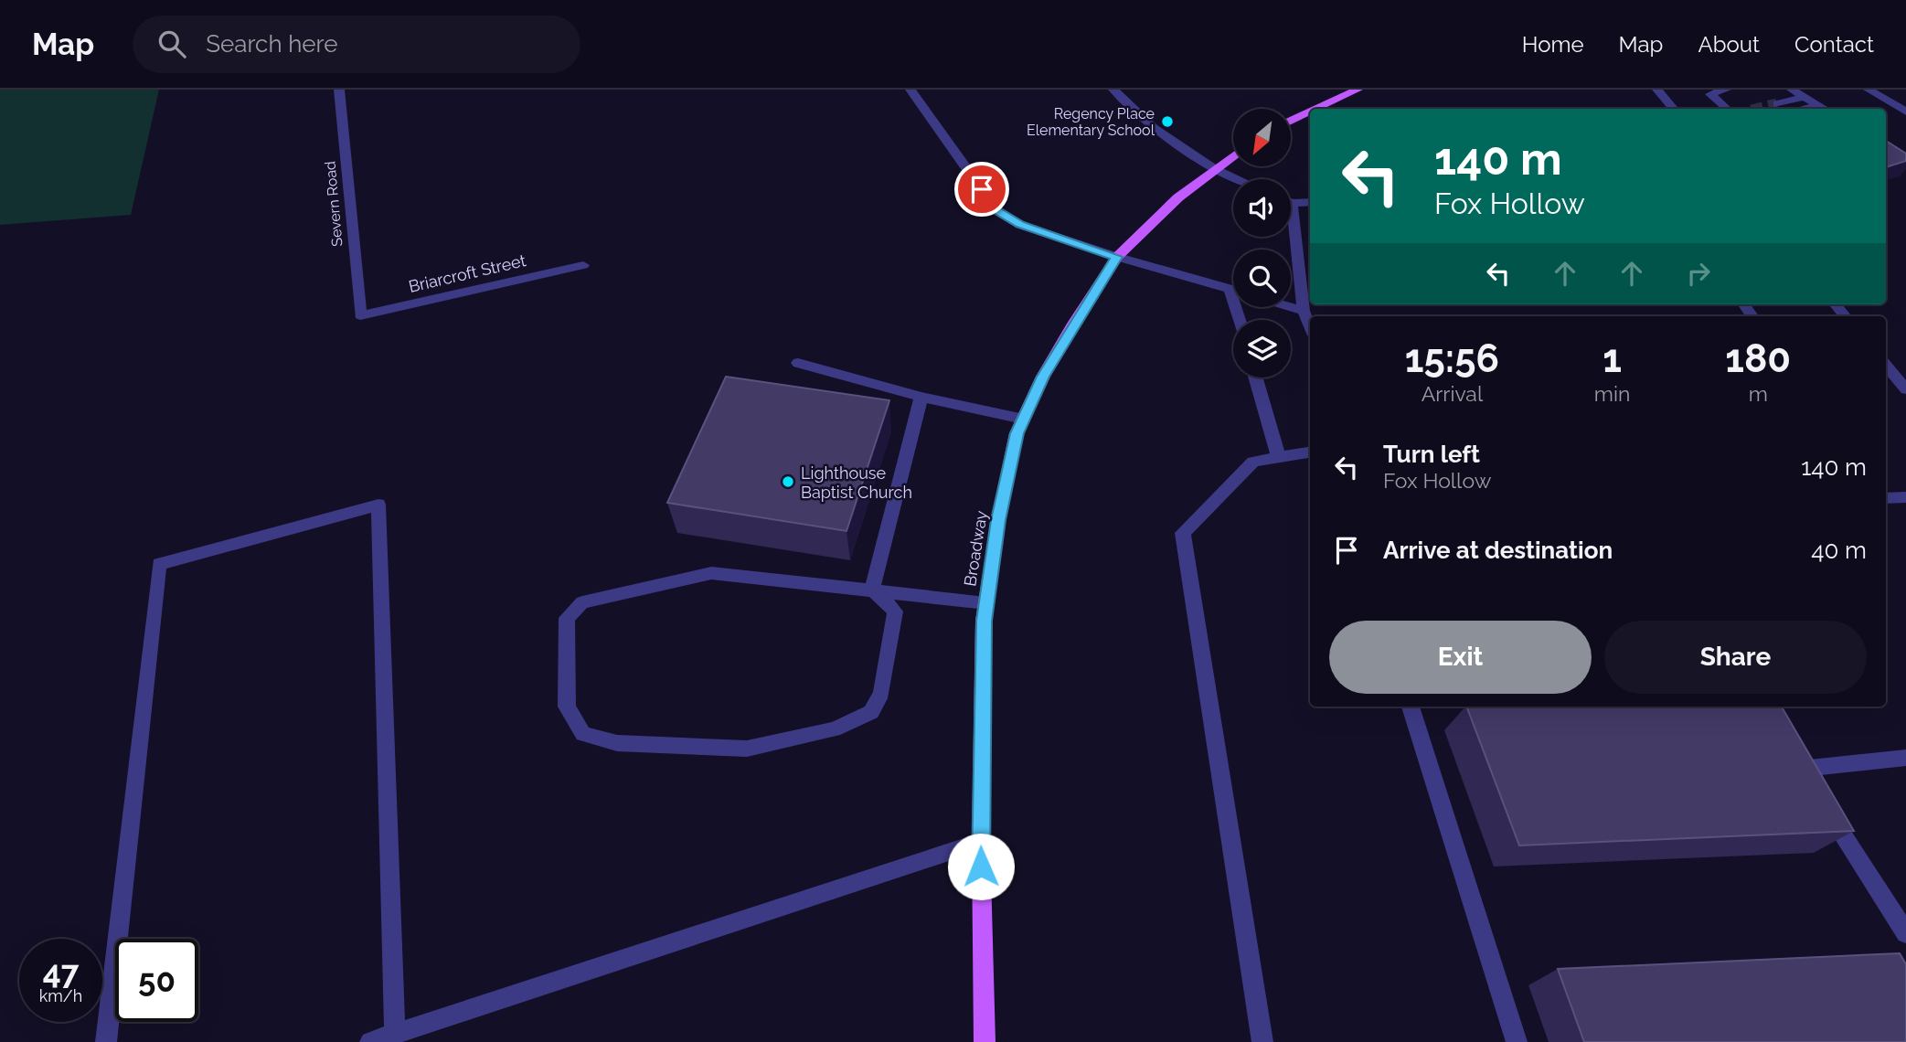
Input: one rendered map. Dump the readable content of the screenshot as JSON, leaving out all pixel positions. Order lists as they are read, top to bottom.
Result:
{
  "streets": {
    "main road": ["Broadway"],
    "street": ["Severn Road", "Briarcroft Street"]
  },
  "crossings": [
    ["Severn Road", "Briarcroft Street"]
  ],
  "places": ["Regency Place Elementary School", "Lighthouse Baptist Church"],
  "north": "bottom left",
  "page": {
    "header": "Map",
    "search": "Search here",
    "nav": [
      "Home",
      "Map",
      "About",
      "Contact"
    ],
    "turn": ["140 m", "Fox Hollow"],
    "eta": [
      "15:56",
      "Arrival",
      "1",
      "min",
      "180",
      "m"
    ],
    "list": [
      {
        "name": "Turn left",
        "note": "Fox Hollow",
        "value": "140 m"
      },
      {
        "name": "Arrive at destination",
        "value": "40 m"
      }
    ],
    "buttons": ["Exit", "Share"],
    "speed": "47 km/h",
    "limit": "50"
  }
}
